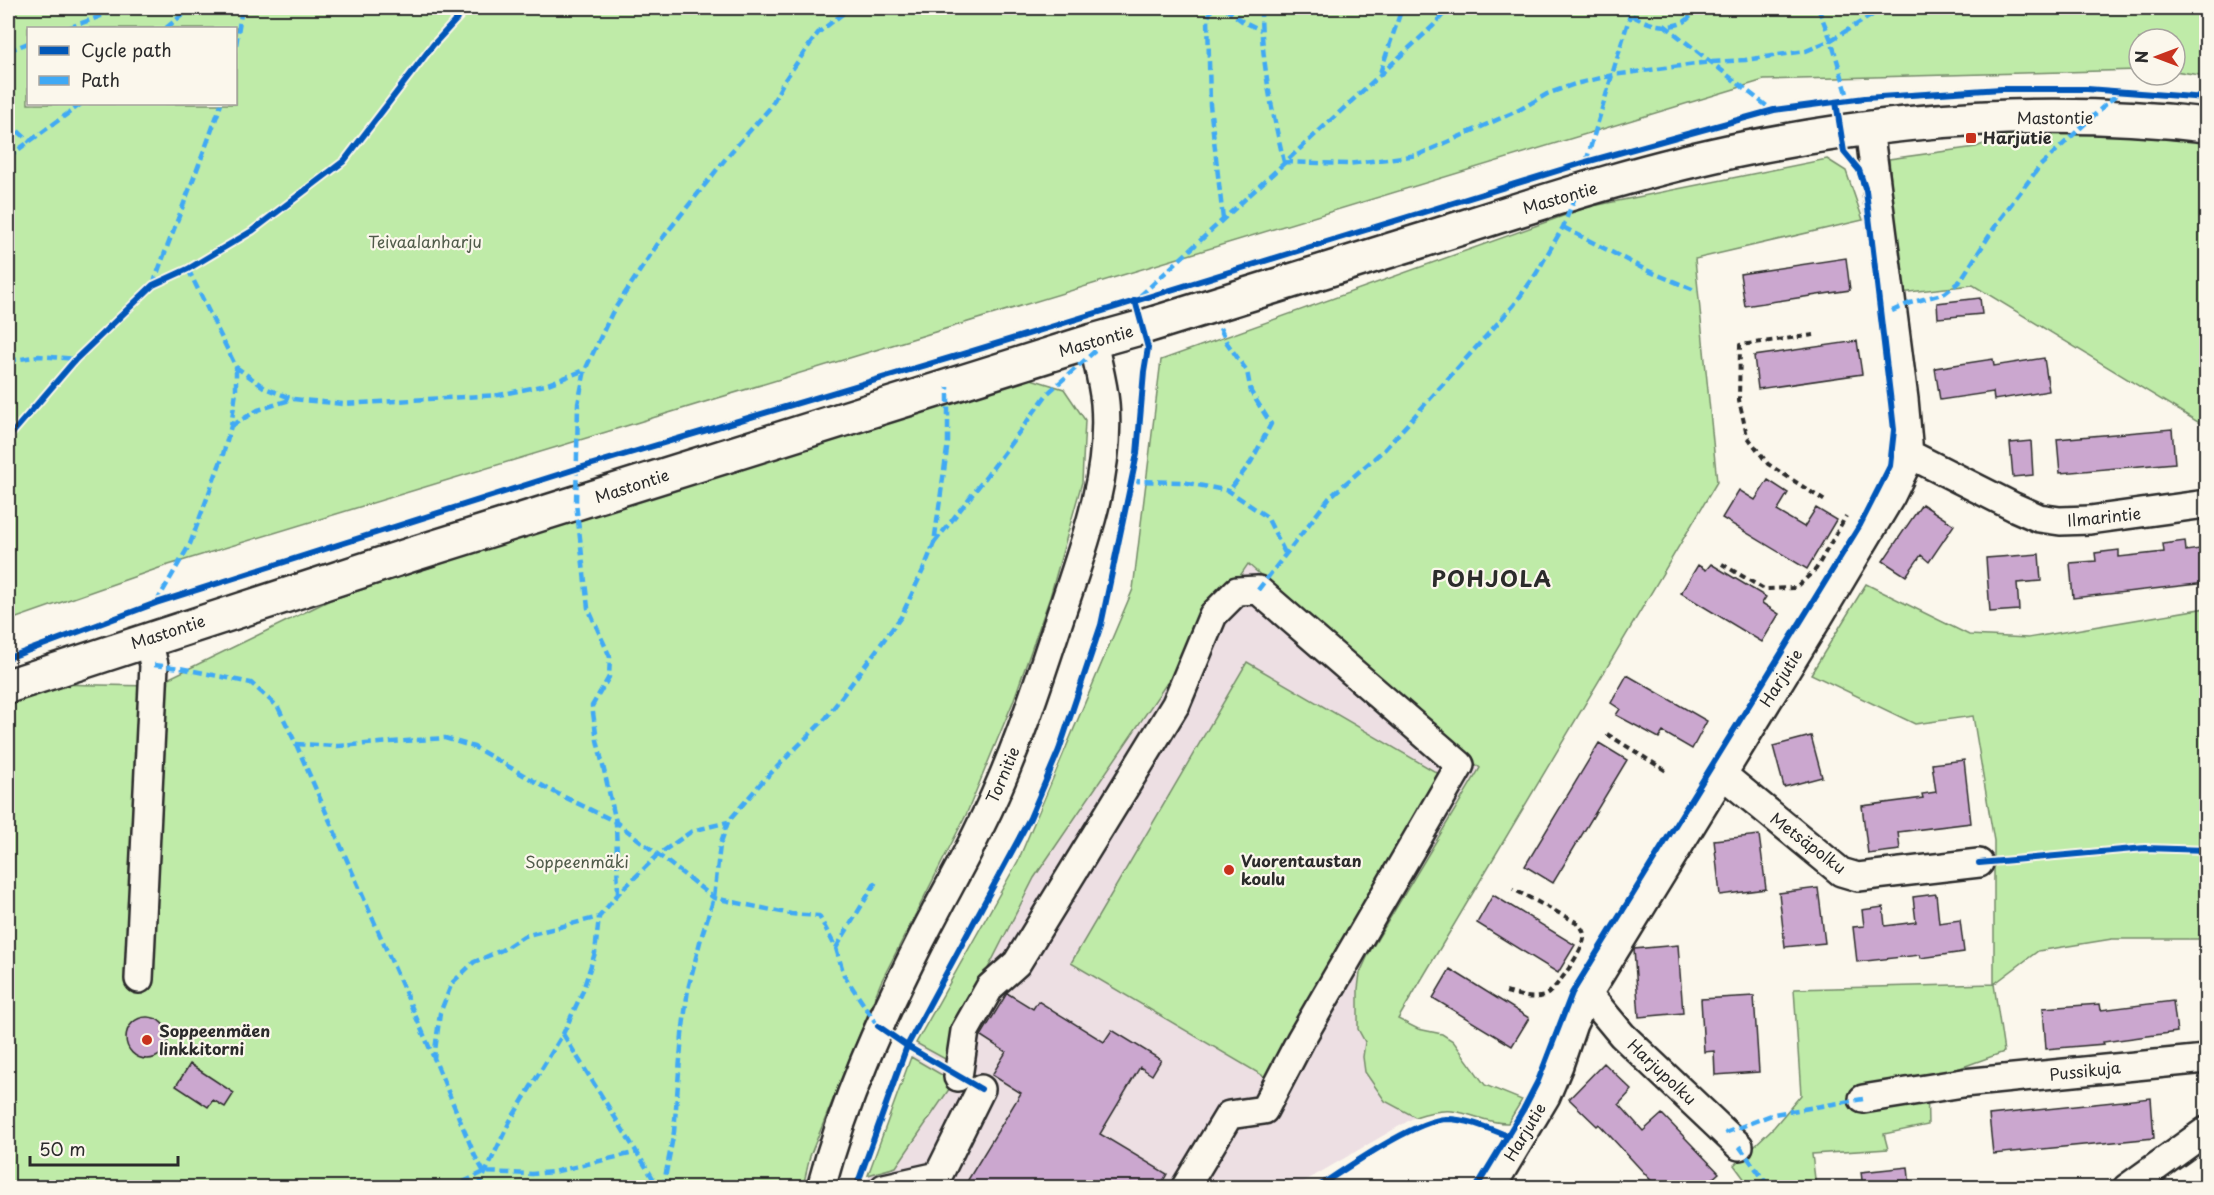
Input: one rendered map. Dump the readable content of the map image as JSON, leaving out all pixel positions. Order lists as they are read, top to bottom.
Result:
{
  "streets": {
    "main road": ["Mastontie"],
    "street": [
      "Ilmarintie",
      "Harjutie",
      "Tornitie",
      "Metsäpolku",
      "Pussikuja",
      "Harjupolku"
    ]
  },
  "crossings": [
    ["Mastontie", "Harjutie"],
    ["Mastontie", "Tornitie"],
    ["Ilmarintie", "Harjutie"],
    ["Harjutie", "Metsäpolku"],
    ["Harjutie", "Harjupolku"]
  ],
  "districts": ["POHJOLA"],
  "parks": ["Teivaalanharju", "Soppeenmäki"],
  "places": {
    "transit": ["Harjutie"],
    "other": ["Vuorentaustan koulu", "Soppeenmäen linkkitorni"]
  },
  "legend": ["Cycle path", "Path"],
  "scale_bar": "50 m",
  "north": "left"
}
